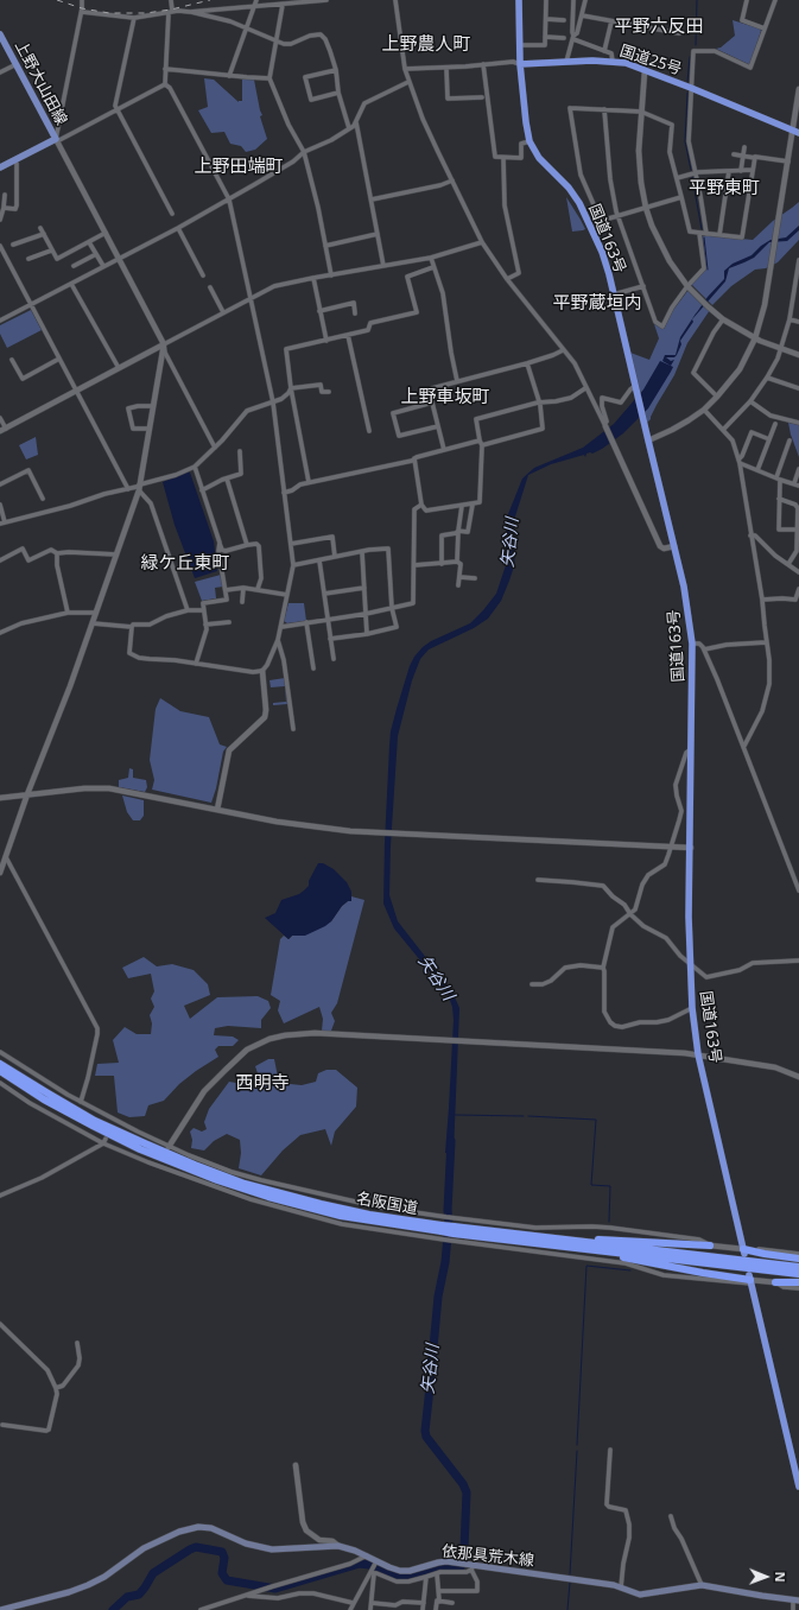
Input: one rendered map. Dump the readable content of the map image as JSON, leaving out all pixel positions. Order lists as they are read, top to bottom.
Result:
{
  "streets": {
    "highway": ["国道25号", "国道163号", "名阪国道"],
    "main road": ["上野大山田線", "依那具荒木線"]
  },
  "crossings": [
    ["国道25号", "国道163号"]
  ],
  "districts": [
    "平野六反田",
    "上野農人町",
    "上野田端町",
    "平野東町",
    "平野蔵垣内",
    "上野車坂町",
    "緑ケ丘東町",
    "西明寺"
  ],
  "water": ["矢谷川"],
  "north": "right"
}
